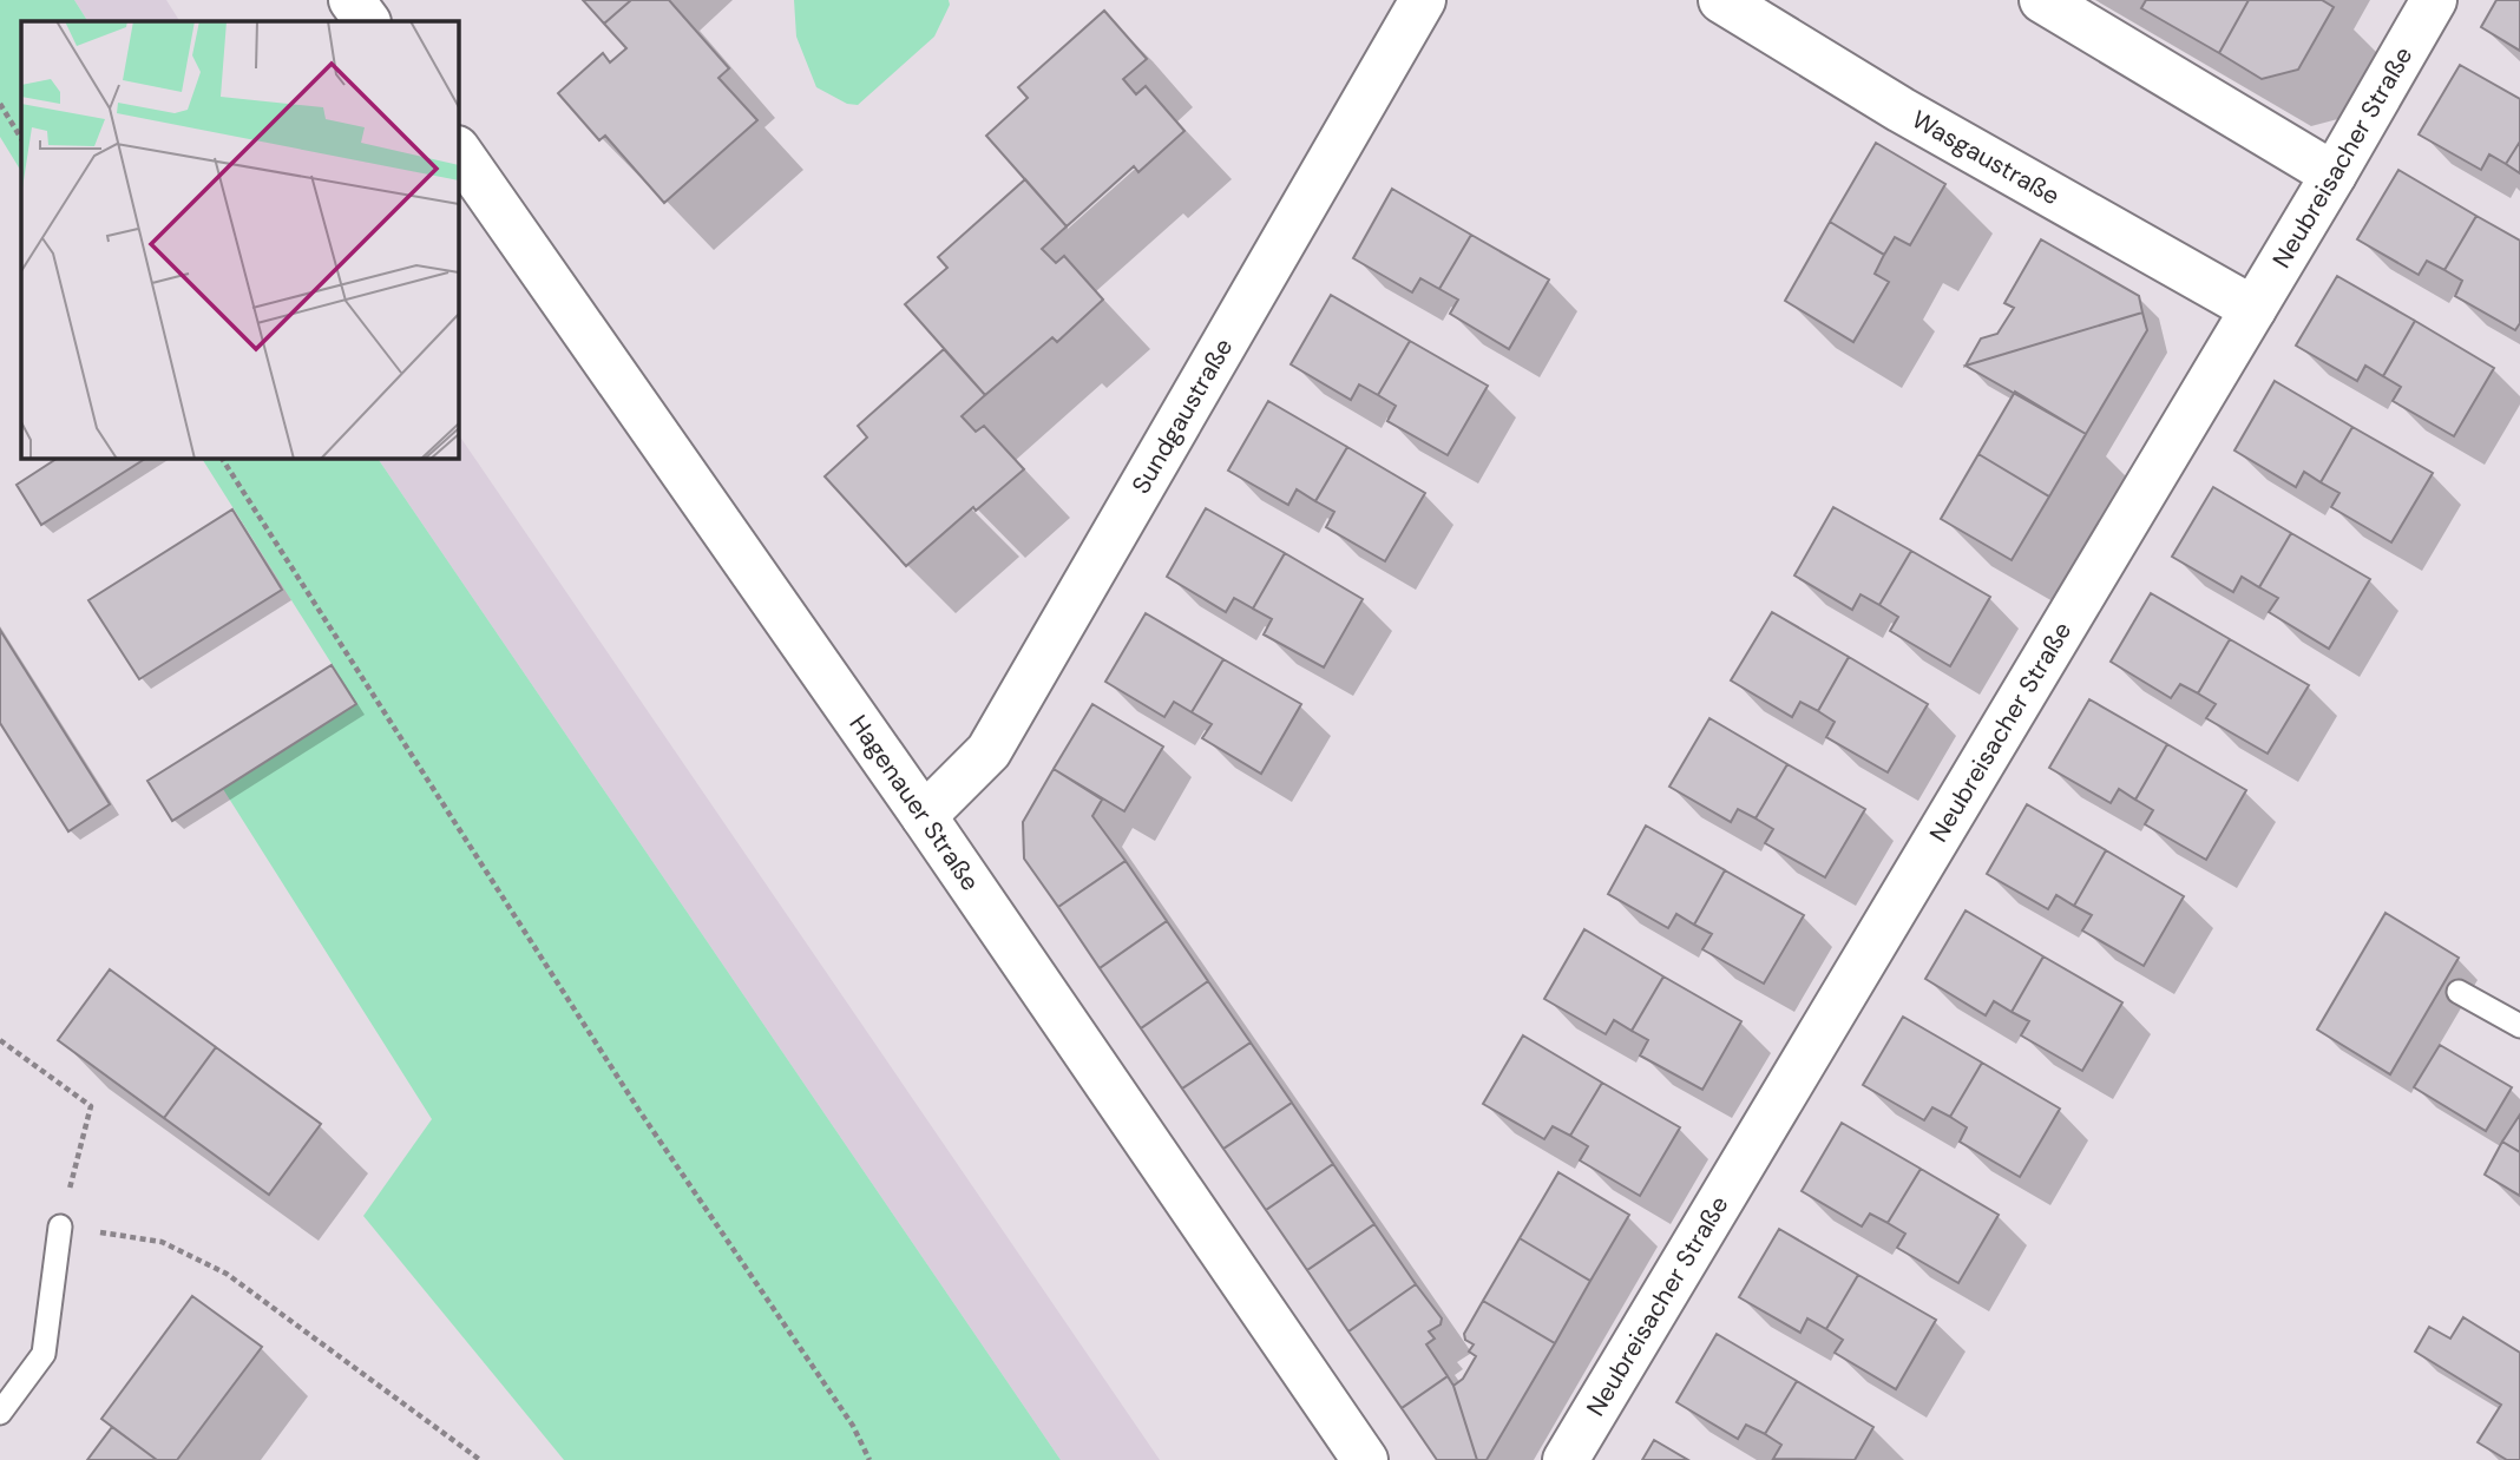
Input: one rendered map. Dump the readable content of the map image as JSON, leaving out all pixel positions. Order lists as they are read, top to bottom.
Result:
{
  "streets": {
    "street": [
      "Neubreisacher Straße",
      "Wasgaustraße",
      "Sundgaustraße",
      "Hagenauer Straße"
    ]
  },
  "crossings": [
    ["Neubreisacher Straße", "Wasgaustraße"],
    ["Sundgaustraße", "Hagenauer Straße"]
  ]
}
